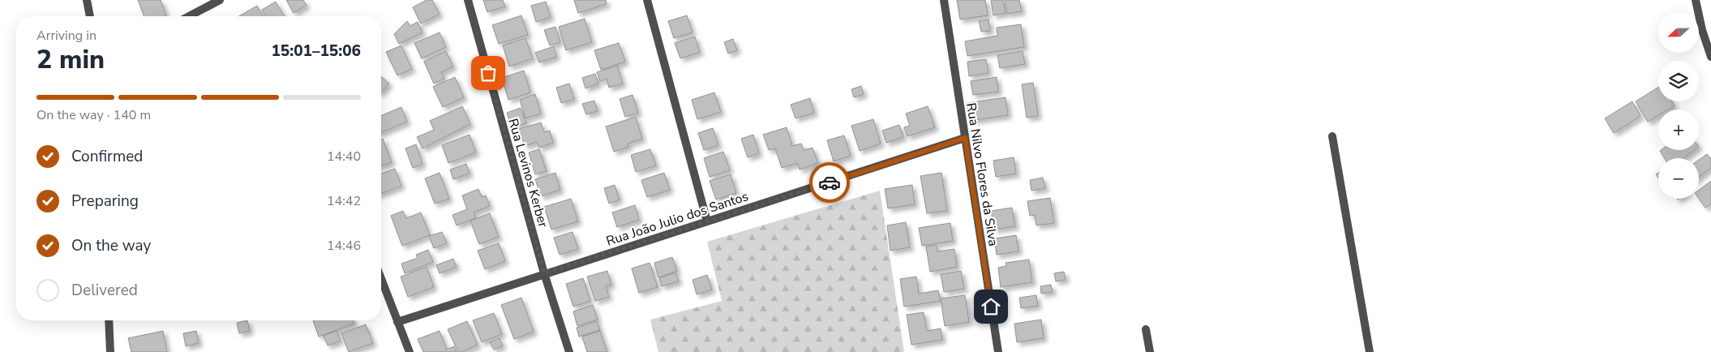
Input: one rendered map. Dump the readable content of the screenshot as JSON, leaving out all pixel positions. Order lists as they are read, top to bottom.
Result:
{
  "streets": {
    "street": ["Rua Levinos Kerber", "Rua Nilvo Flores da Silva", "Rua João Julio dos Santos"]
  },
  "crossings": [
    ["Rua Levinos Kerber", "Rua João Julio dos Santos"],
    ["Rua Nilvo Flores da Silva", "Rua João Julio dos Santos"]
  ],
  "north": "left",
  "page": {
    "map_buttons": ["+", "−"],
    "heading": ["2 min", "Arriving in", "15:01–15:06"],
    "bar": "On the way · 140 m",
    "list": [
      ["Confirmed", "14:40"],
      ["Preparing", "14:42"],
      ["On the way", "14:46"],
      "Delivered"
    ]
  }
}
